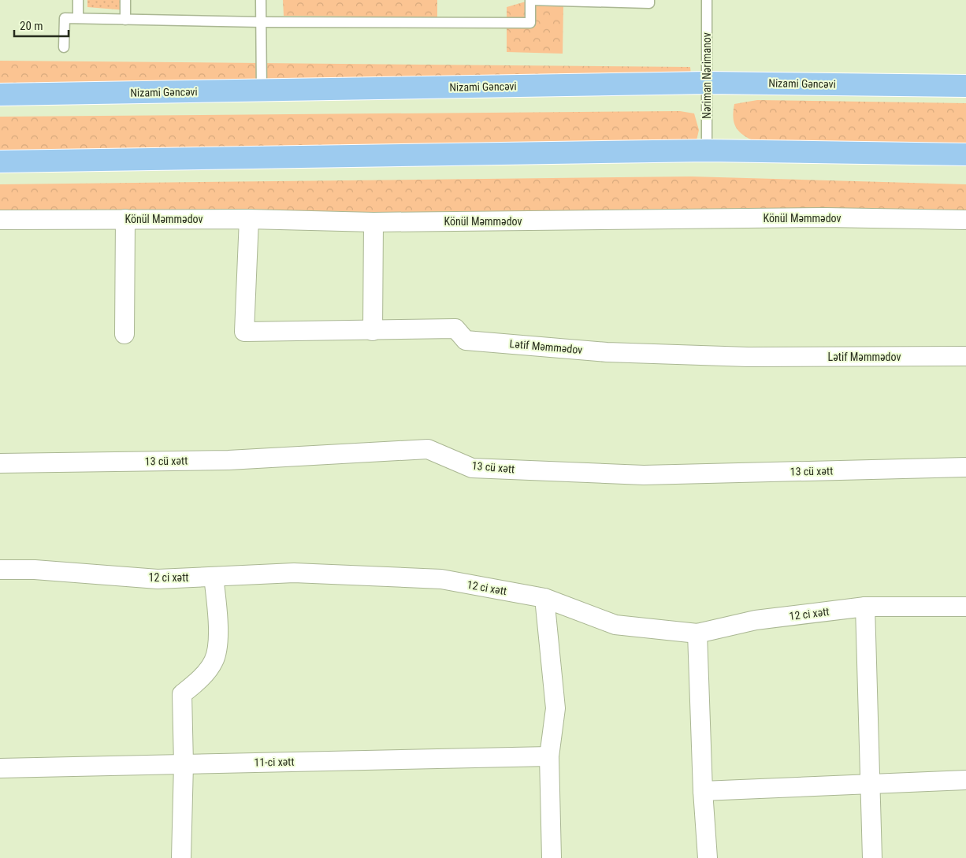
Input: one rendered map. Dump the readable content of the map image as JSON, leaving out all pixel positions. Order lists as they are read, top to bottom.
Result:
{
  "streets": {
    "main road": ["Nizami Gəncəvi"],
    "street": [
      "Könül Məmmədov",
      "Lətif Məmmədov",
      "13 cü xətt",
      "12 ci xətt",
      "11-ci xətt"
    ],
    "lane": ["Nəriman Nərimanov"]
  },
  "crossings": [
    ["Nəriman Nərimanov", "Nizami Gəncəvi"],
    ["Könül Məmmədov", "Lətif Məmmədov"]
  ],
  "scale_bar": "20 m"
}
